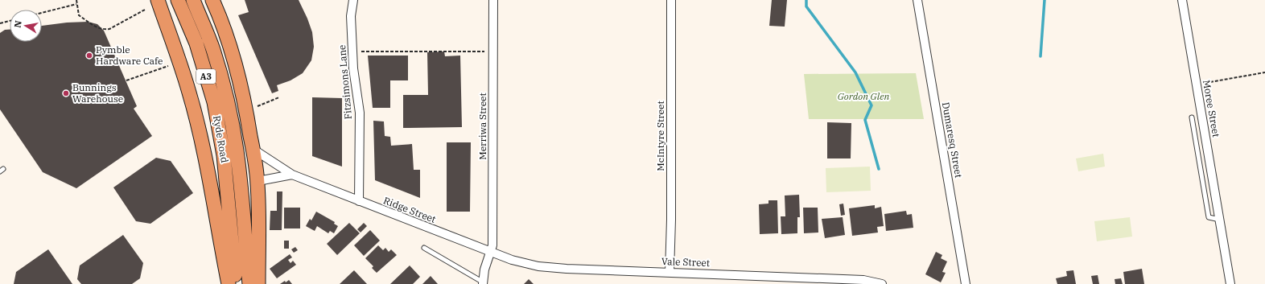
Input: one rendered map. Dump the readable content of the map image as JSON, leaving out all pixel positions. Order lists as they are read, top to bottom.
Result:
{
  "streets": {
    "highway": ["A3", "Ryde Road"],
    "street": [
      "Fitzsimons Lane",
      "Moree Street",
      "Merriwa Street",
      "McIntyre Street",
      "Dumaresq Street",
      "Ridge Street",
      "Vale Street"
    ]
  },
  "crossings": [
    ["Fitzsimons Lane", "Ridge Street"],
    ["Merriwa Street", "Ridge Street"],
    ["Merriwa Street", "Vale Street"],
    ["McIntyre Street", "Vale Street"],
    ["Ridge Street", "Vale Street"]
  ],
  "parks": ["Gordon Glen"],
  "places": ["Pymble Hardware Cafe", "Bunnings Warehouse"],
  "north": "left"
}
